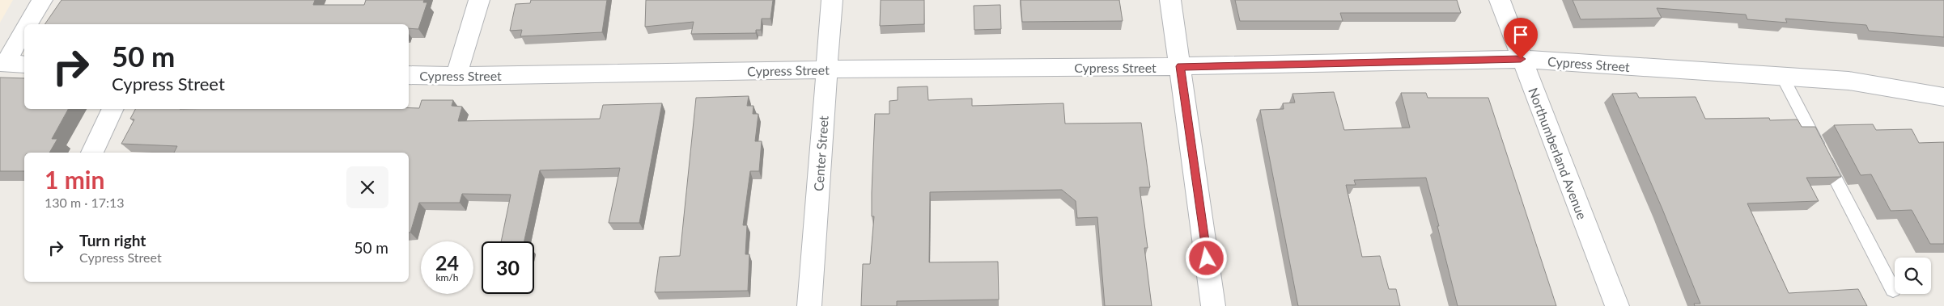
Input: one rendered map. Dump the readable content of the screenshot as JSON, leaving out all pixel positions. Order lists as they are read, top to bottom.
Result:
{
  "streets": {
    "street": ["Cypress Street", "Center Street", "Northumberland Avenue"]
  },
  "crossings": [
    ["Cypress Street", "Center Street"],
    ["Cypress Street", "Northumberland Avenue"]
  ],
  "page": {
    "turn": ["50 m", "Cypress Street"],
    "heading": ["1 min", "130 m · 17:13"],
    "list": [
      {
        "name": "Turn right",
        "note": "Cypress Street",
        "value": "50 m"
      }
    ],
    "speed": "24 km/h",
    "limit": "30"
  }
}
